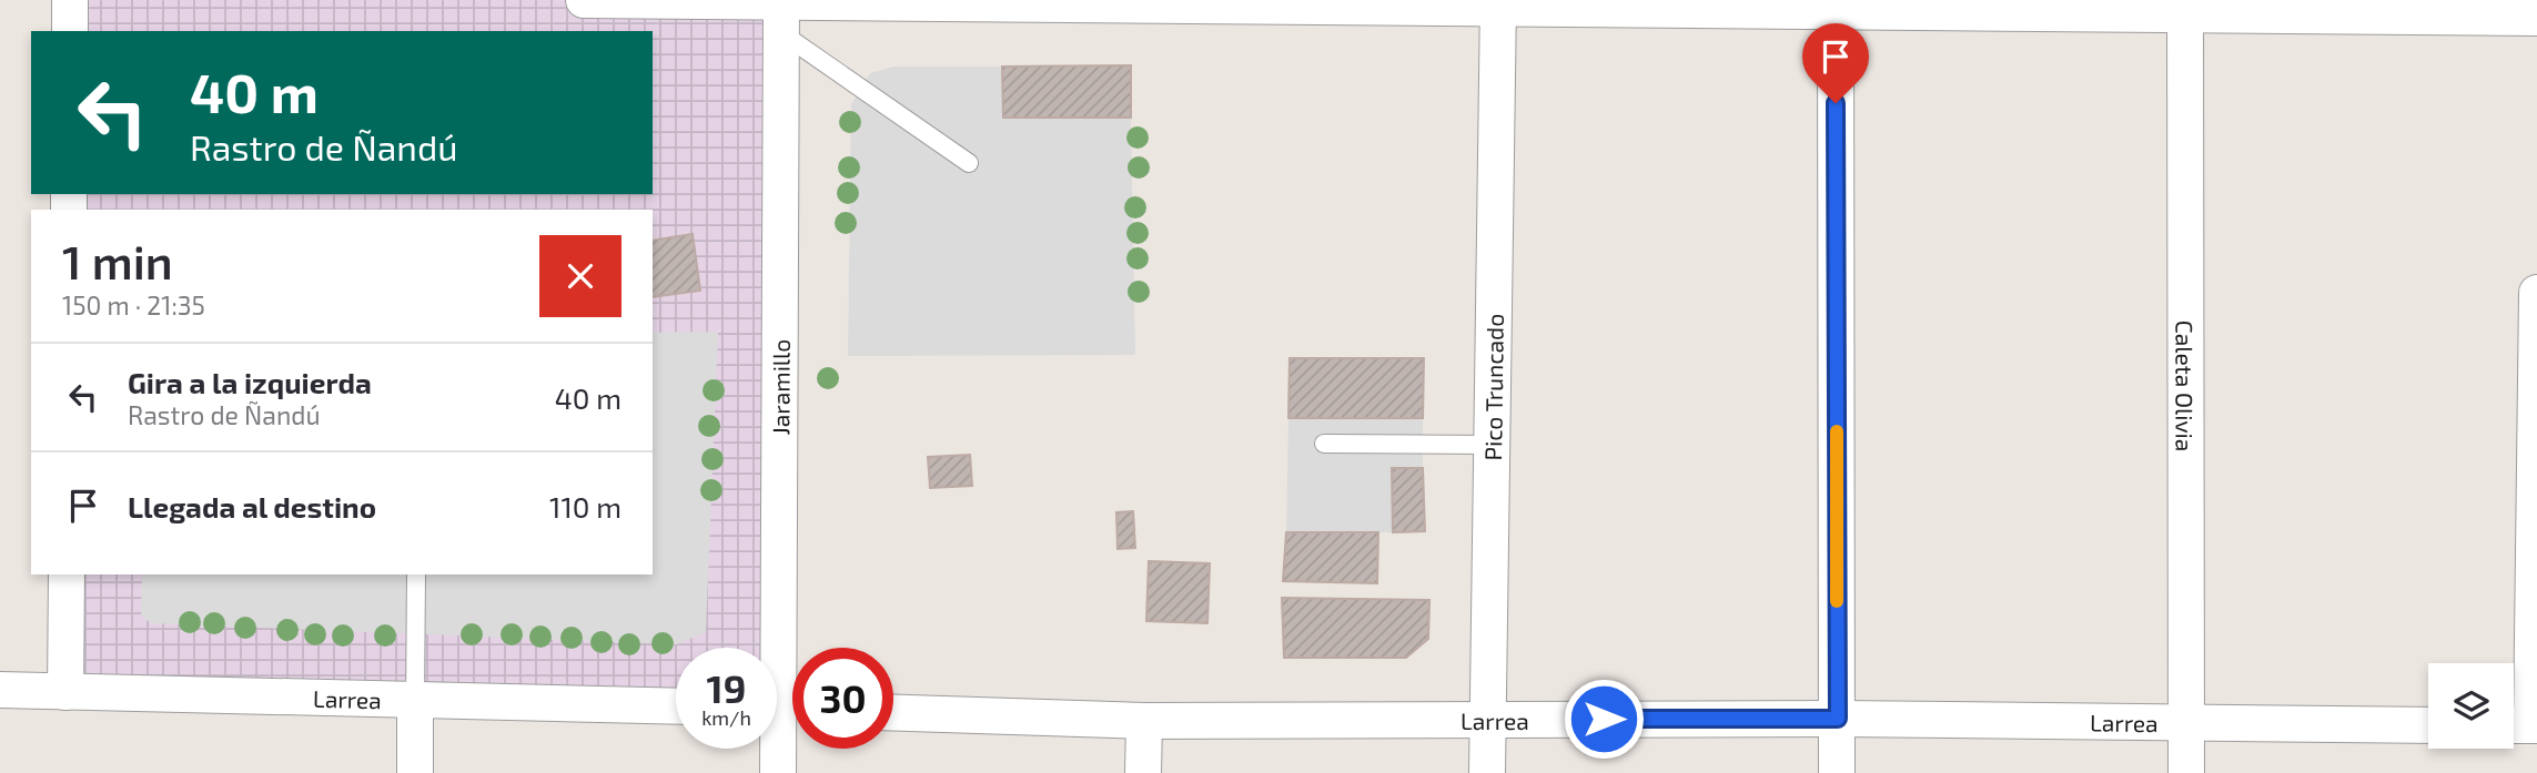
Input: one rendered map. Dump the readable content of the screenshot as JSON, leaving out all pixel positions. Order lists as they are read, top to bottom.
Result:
{
  "streets": {
    "street": [
      "Jaramillo",
      "Pico Truncado",
      "Caleta Olivia",
      "Larrea"
    ]
  },
  "crossings": [
    ["Pico Truncado", "Larrea"],
    ["Caleta Olivia", "Larrea"]
  ],
  "page": {
    "turn": ["40 m", "Rastro de Ñandú"],
    "heading": ["1 min", "150 m · 21:35"],
    "list": [
      {
        "name": "Gira a la izquierda",
        "note": "Rastro de Ñandú",
        "value": "40 m"
      },
      {
        "name": "Llegada al destino",
        "value": "110 m"
      }
    ],
    "speed": "19 km/h",
    "limit": "30"
  }
}
